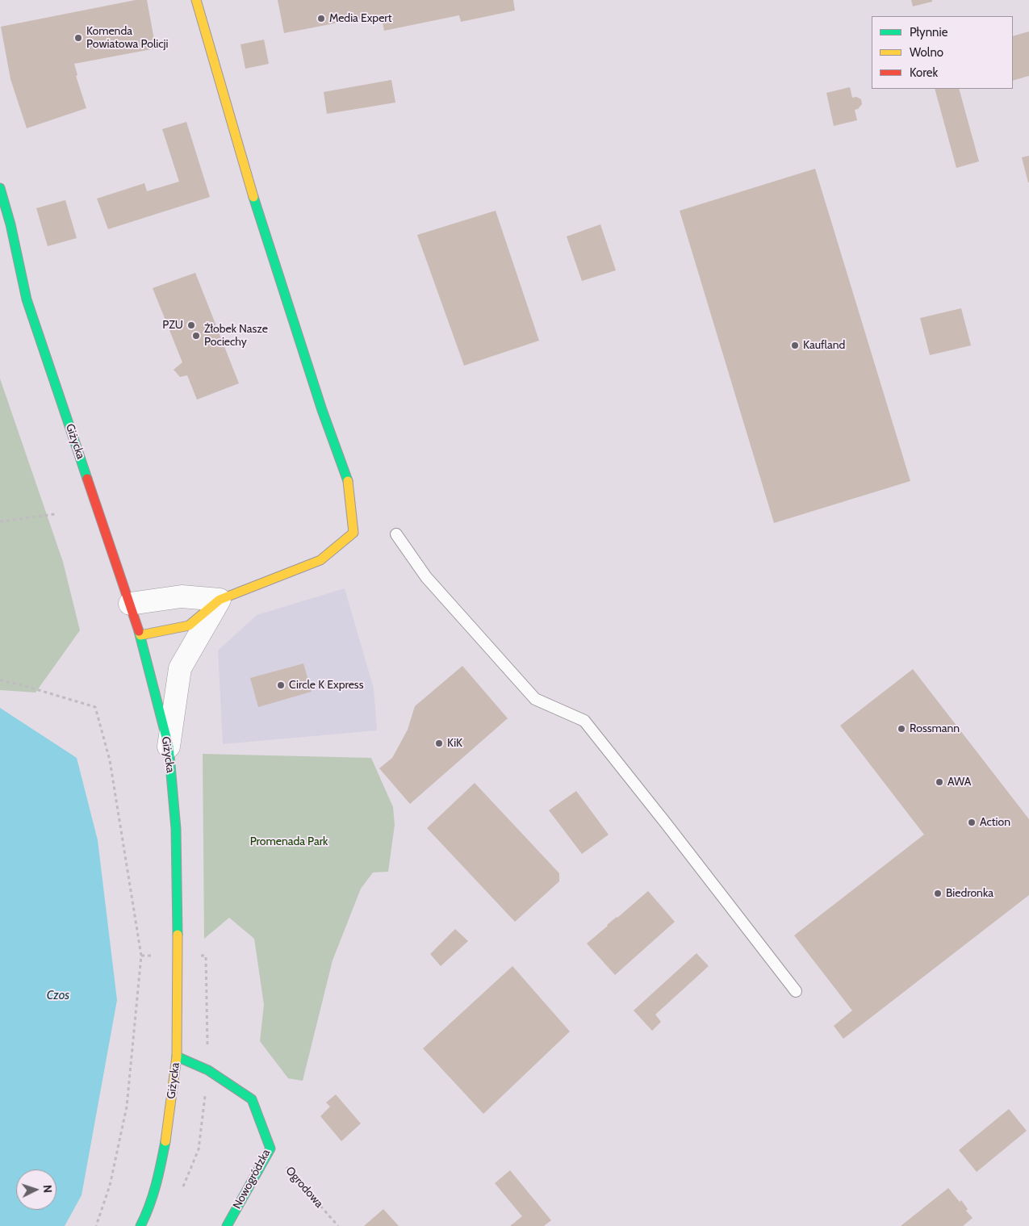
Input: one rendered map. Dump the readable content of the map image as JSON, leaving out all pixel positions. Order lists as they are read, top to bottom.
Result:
{
  "streets": {
    "street": ["Giżycka", "Nowogródzka"],
    "path": ["Ogrodowa"]
  },
  "crossings": [
    ["Giżycka", "Nowogródzka"],
    ["Nowogródzka", "Ogrodowa"]
  ],
  "water": ["Czos"],
  "parks": ["Promenada Park"],
  "places": [
    "Media Expert",
    "Komenda Powiatowa Policji",
    "PZU",
    "Żłobek Nasze Pociechy",
    "Kaufland",
    "Circle K Express",
    "Rossmann",
    "KiK",
    "AWA",
    "Action",
    "Biedronka"
  ],
  "legend": ["Płynnie", "Wolno", "Korek"],
  "north": "right"
}
